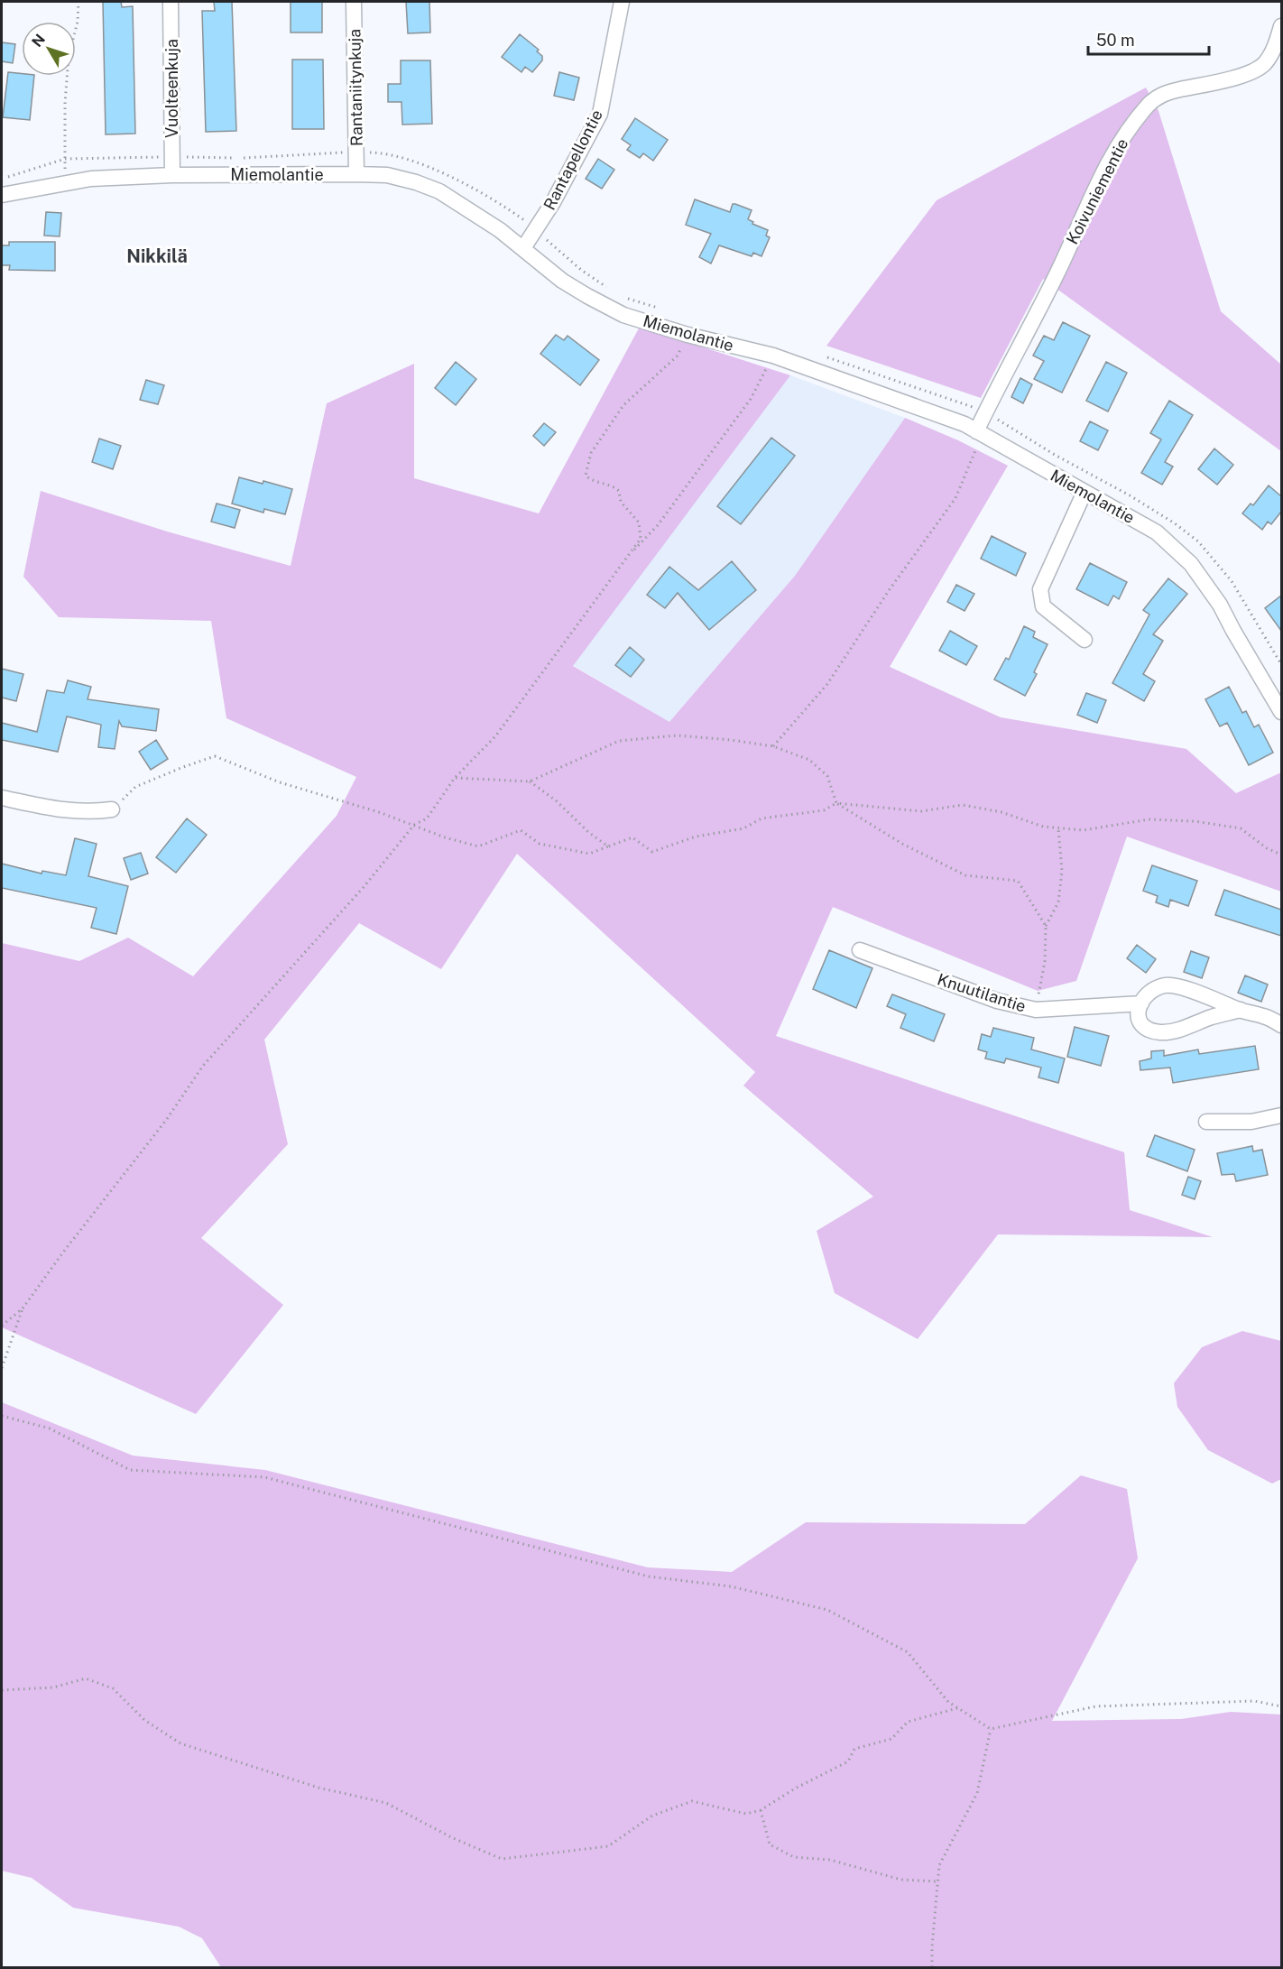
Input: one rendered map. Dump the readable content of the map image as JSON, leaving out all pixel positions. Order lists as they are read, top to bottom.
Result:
{
  "streets": {
    "street": [
      "Rantaniitynkuja",
      "Vuolteenkuja",
      "Rantapellontie",
      "Miemolantie",
      "Koivuniementie",
      "Knuutilantie"
    ]
  },
  "crossings": [
    ["Rantaniitynkuja", "Miemolantie"],
    ["Vuolteenkuja", "Miemolantie"],
    ["Rantapellontie", "Miemolantie"],
    ["Miemolantie", "Koivuniementie"]
  ],
  "districts": ["Nikkilä"],
  "scale_bar": "50 m",
  "north": "top left"
}
